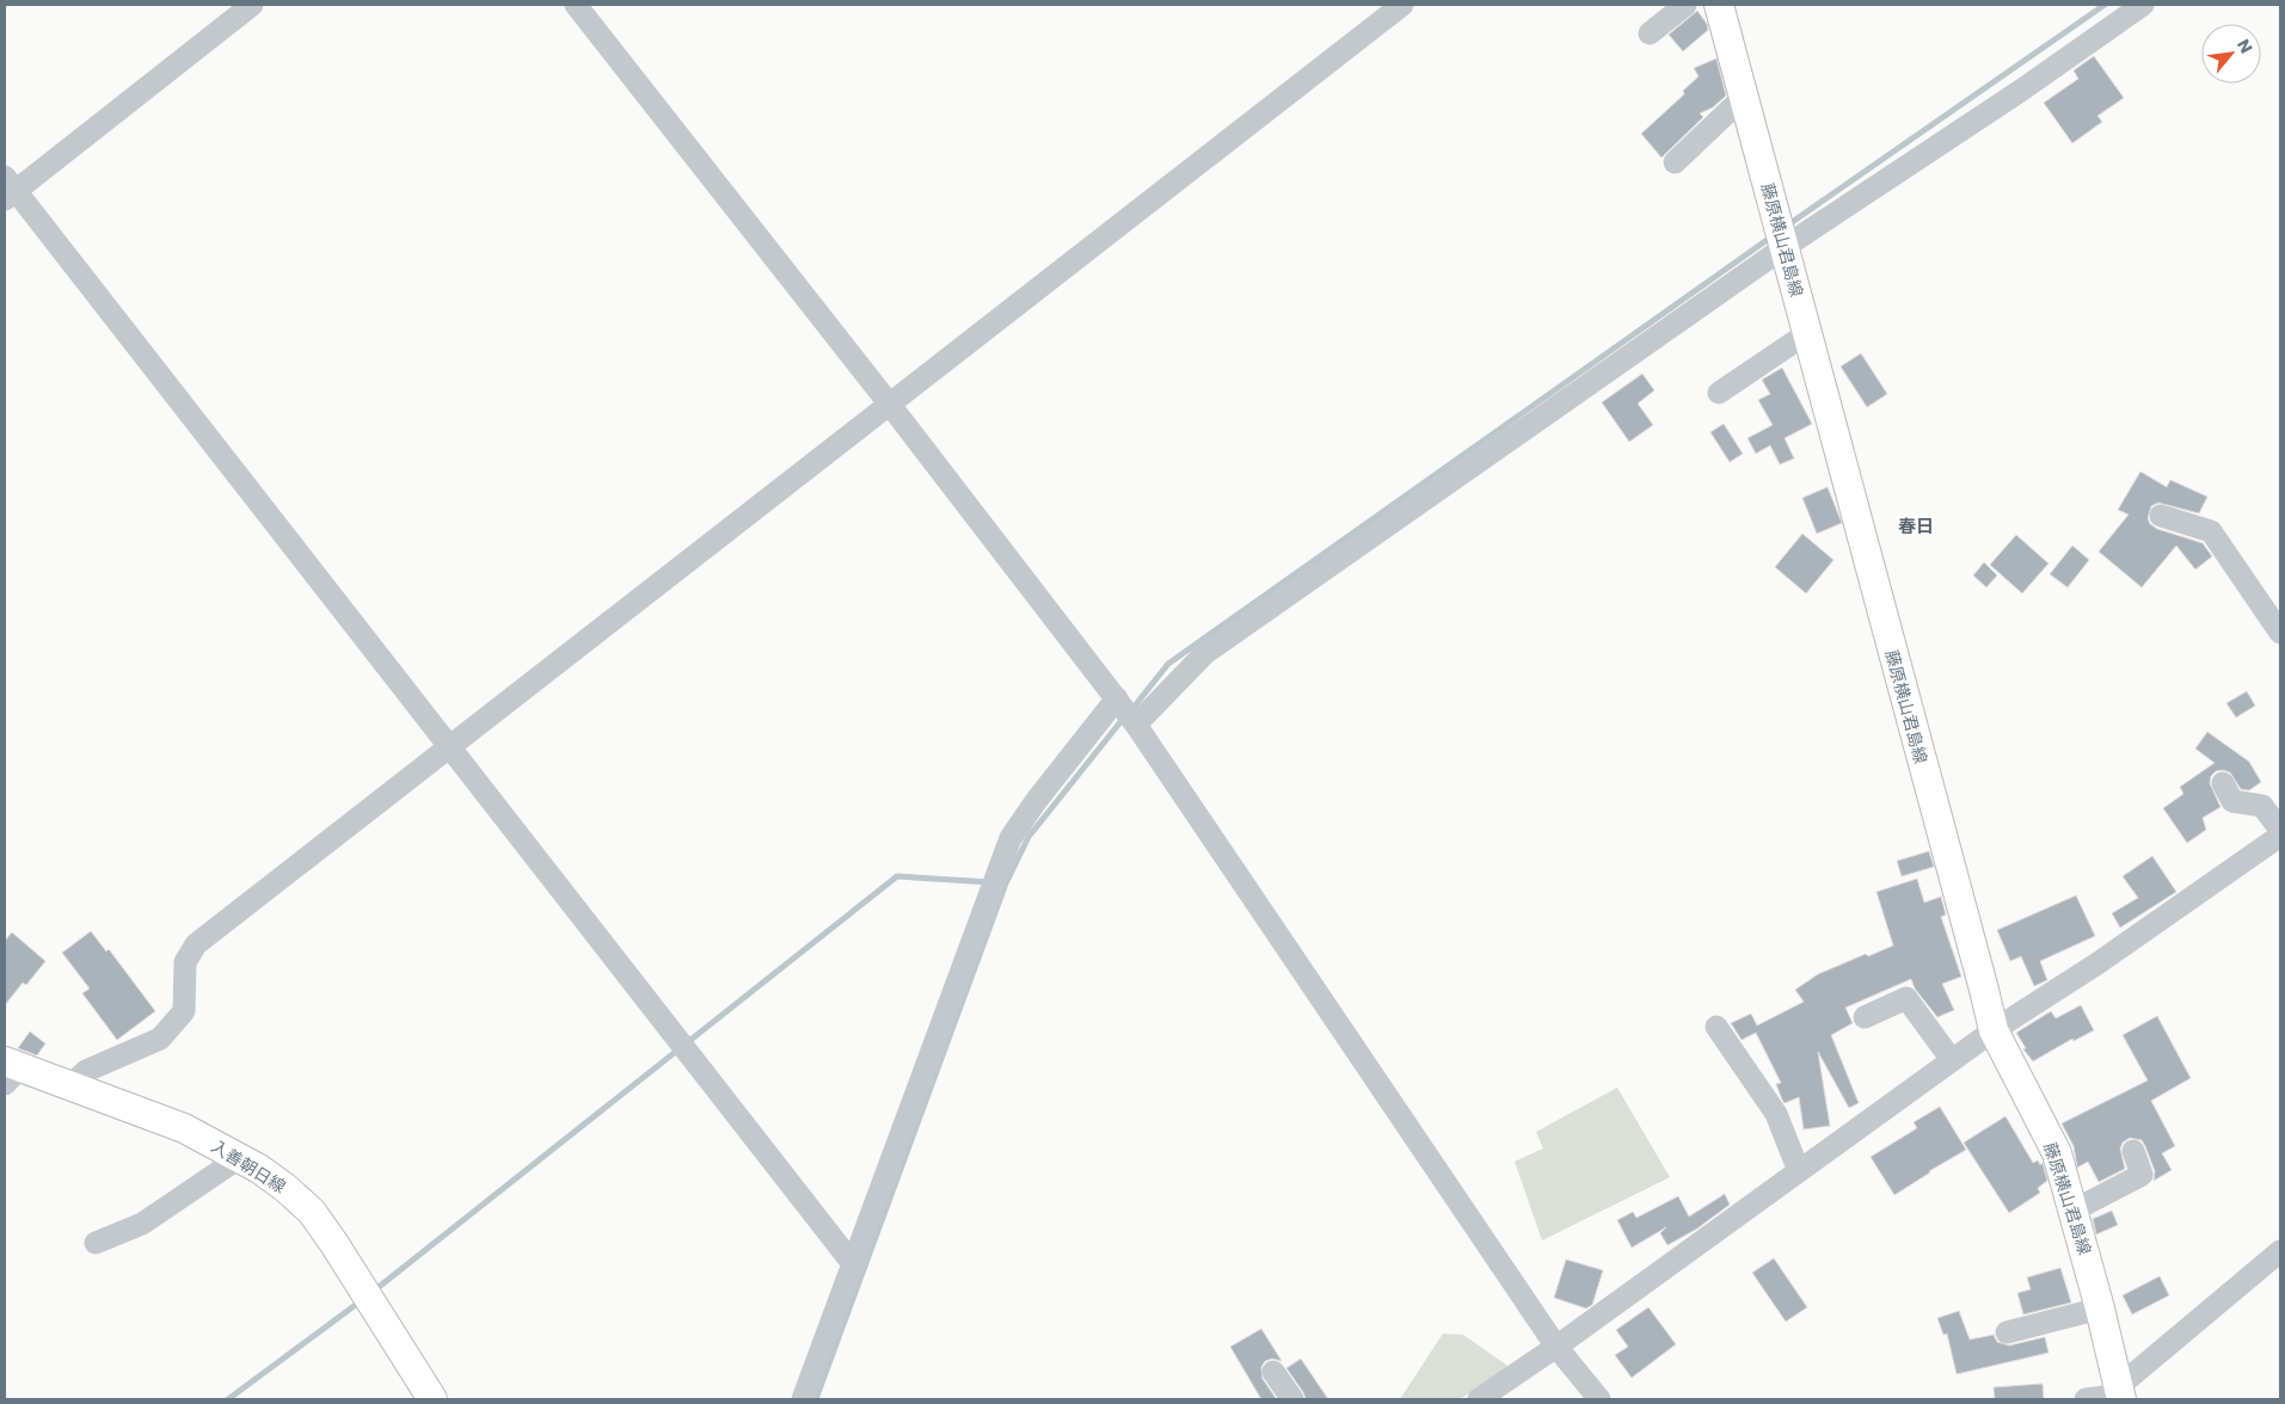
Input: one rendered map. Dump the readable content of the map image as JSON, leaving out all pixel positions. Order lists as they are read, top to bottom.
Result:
{
  "streets": {
    "main road": ["藤原横山君島線", "入善朝日線"]
  },
  "districts": ["春日"],
  "north": "top right"
}
